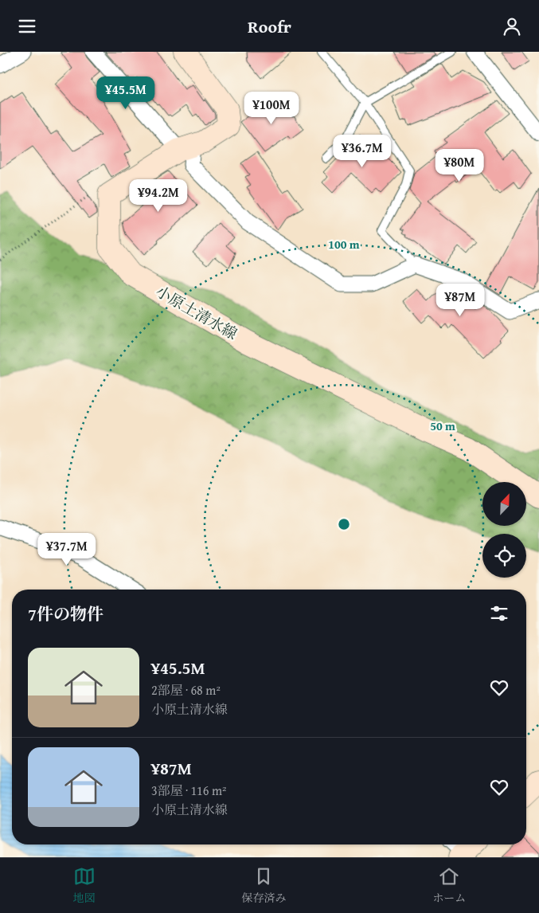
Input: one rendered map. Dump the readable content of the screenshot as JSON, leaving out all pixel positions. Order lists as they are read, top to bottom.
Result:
{
  "streets": {
    "main road": ["小原土清水線"]
  },
  "north": "top right",
  "page": {
    "header": "Roofr",
    "price": [
      "¥45.5M",
      "¥100M",
      "¥36.7M",
      "¥80M",
      "¥94.2M",
      "¥87M",
      "¥37.7M"
    ],
    "heading": "7件の物件",
    "list": [
      {
        "name": "¥45.5M",
        "note": "2部屋 · 68 m² · 小原土清水線"
      },
      {
        "name": "¥87M",
        "note": "3部屋 · 116 m² · 小原土清水線"
      }
    ],
    "tabs": ["地図", "保存済み", "ホーム"]
  },
  "rings": ["100 m", "50 m"]
}
